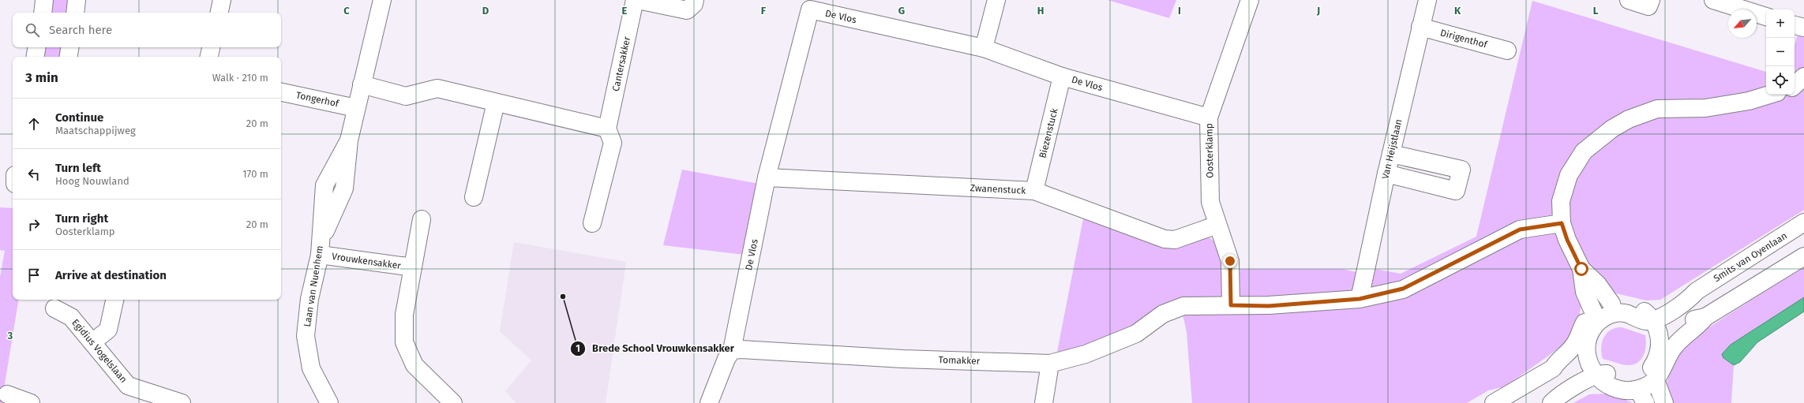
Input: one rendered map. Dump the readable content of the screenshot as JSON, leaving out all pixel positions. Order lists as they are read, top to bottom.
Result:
{
  "streets": {
    "street": [
      "De Vlos",
      "Dirigenthof",
      "Cantersakker",
      "Tongerhof",
      "Biezenstuck",
      "Van Heijstlaan",
      "Oosterklamp",
      "Zwanenstuck",
      "Smits van Oyenlaan",
      "Vrouwkensakker",
      "Laan van Nuenhem",
      "Egidius Vogelslaan",
      "Tomakker"
    ]
  },
  "crossings": [
    ["De Vlos", "Biezenstuck"],
    ["De Vlos", "Oosterklamp"],
    ["De Vlos", "Zwanenstuck"],
    ["De Vlos", "Tomakker"],
    ["Dirigenthof", "Van Heijstlaan"],
    ["Tongerhof", "Laan van Nuenhem"],
    ["Biezenstuck", "Zwanenstuck"],
    ["Van Heijstlaan", "Tomakker"],
    ["Oosterklamp", "Zwanenstuck"],
    ["Oosterklamp", "Tomakker"],
    ["Vrouwkensakker", "Laan van Nuenhem"]
  ],
  "places": ["Brede School Vrouwkensakker"],
  "north": "bottom left",
  "page": {
    "map_buttons": ["+", "−"],
    "search": "Search here",
    "heading": ["3 min", "Walk · 210 m"],
    "list": [
      ["Continue", "Maatschappijweg", "20 m"],
      ["Turn left", "Hoog Nouwland", "170 m"],
      ["Turn right", "Oosterklamp", "20 m"],
      "Arrive at destination"
    ]
  },
  "grid": {
    "columns": [
      "C",
      "D",
      "E",
      "F",
      "G",
      "H",
      "I",
      "J",
      "K",
      "L"
    ],
    "rows": ["3"]
  }
}
